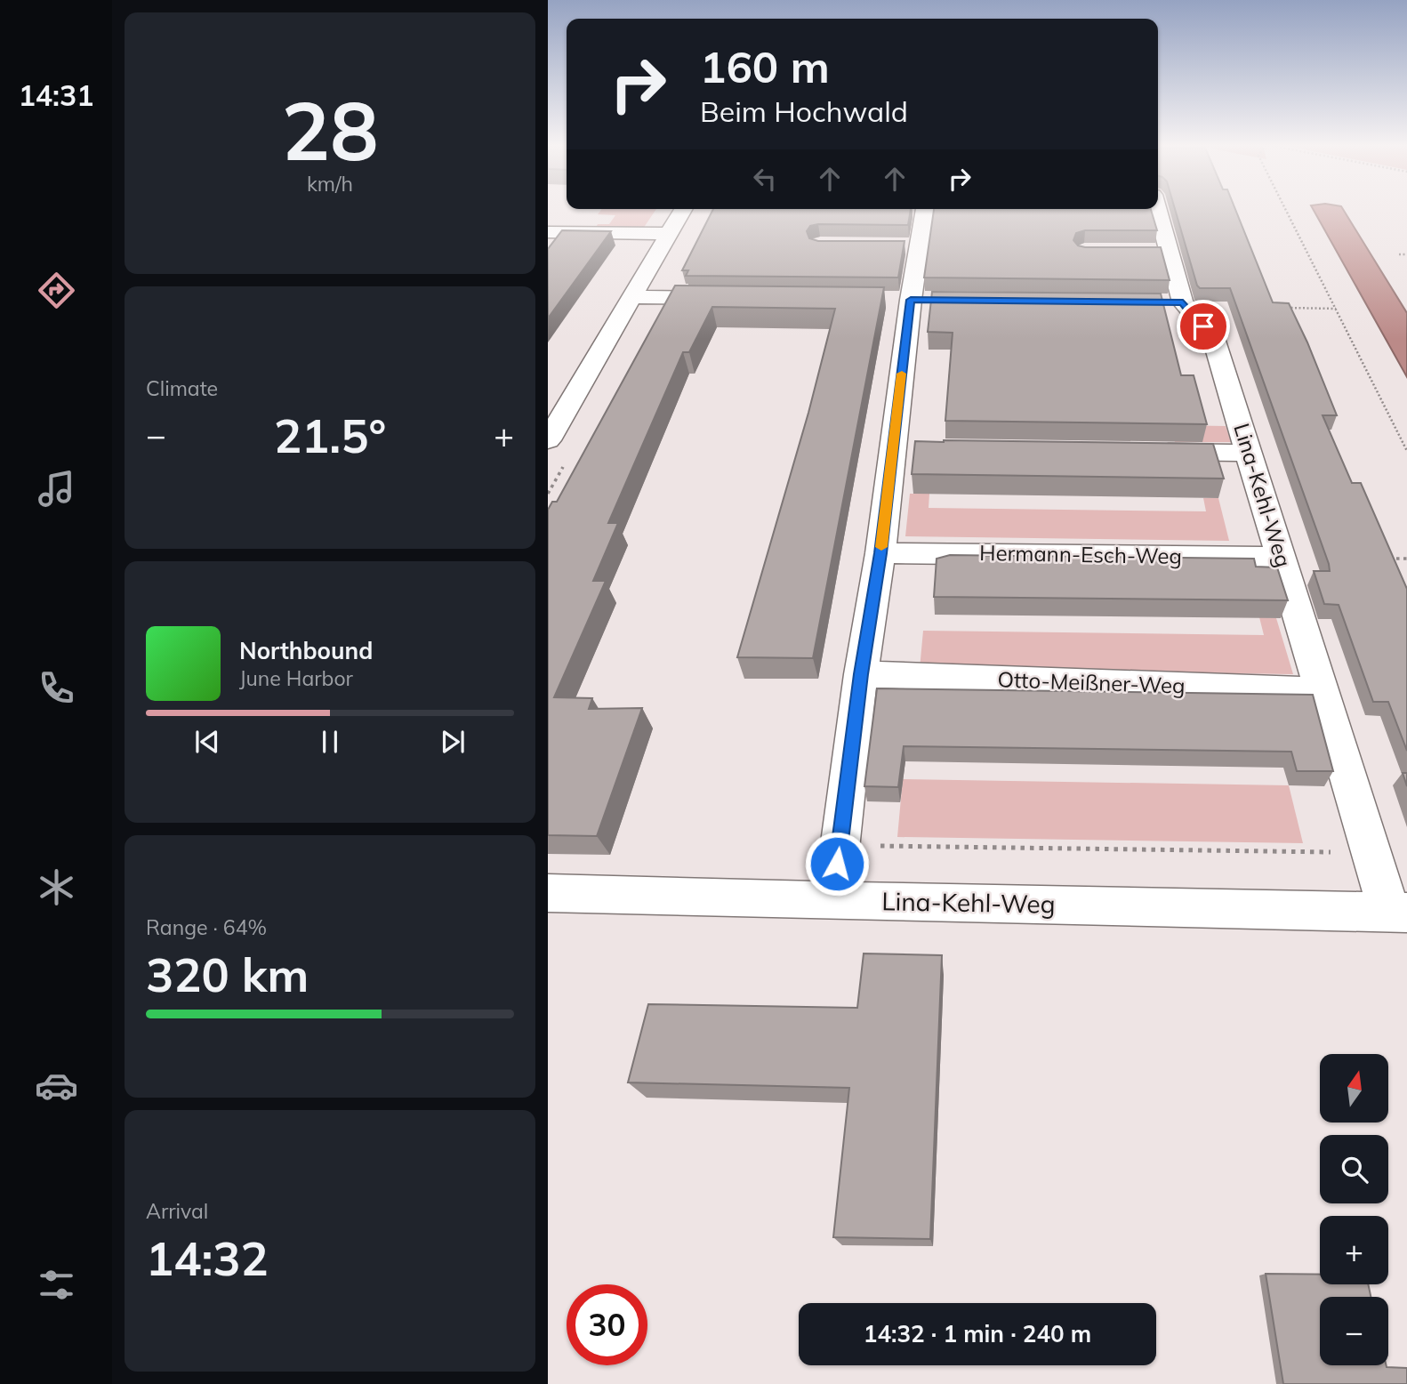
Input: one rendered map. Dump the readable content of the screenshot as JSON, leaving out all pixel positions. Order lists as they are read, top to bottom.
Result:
{
  "streets": {
    "street": ["Lina-Kehl-Weg", "Hermann-Esch-Weg", "Otto-Meißner-Weg"]
  },
  "crossings": [
    ["Lina-Kehl-Weg", "Hermann-Esch-Weg"],
    ["Lina-Kehl-Weg", "Otto-Meißner-Weg"]
  ],
  "north": "top",
  "page": {
    "tabs": "14:31",
    "tile": [
      ["28", "km/h"],
      "Climate",
      ["Range · 64%", "320 km"],
      ["Arrival", "14:32"]
    ],
    "turn": ["160 m", "Beim Hochwald"],
    "heat": ["−", "21.5°", "+"],
    "song": ["Northbound", "June Harbor"],
    "map_buttons": ["+", "−"],
    "limit": "30",
    "trip": "14:32 · 1 min · 240 m"
  }
}
